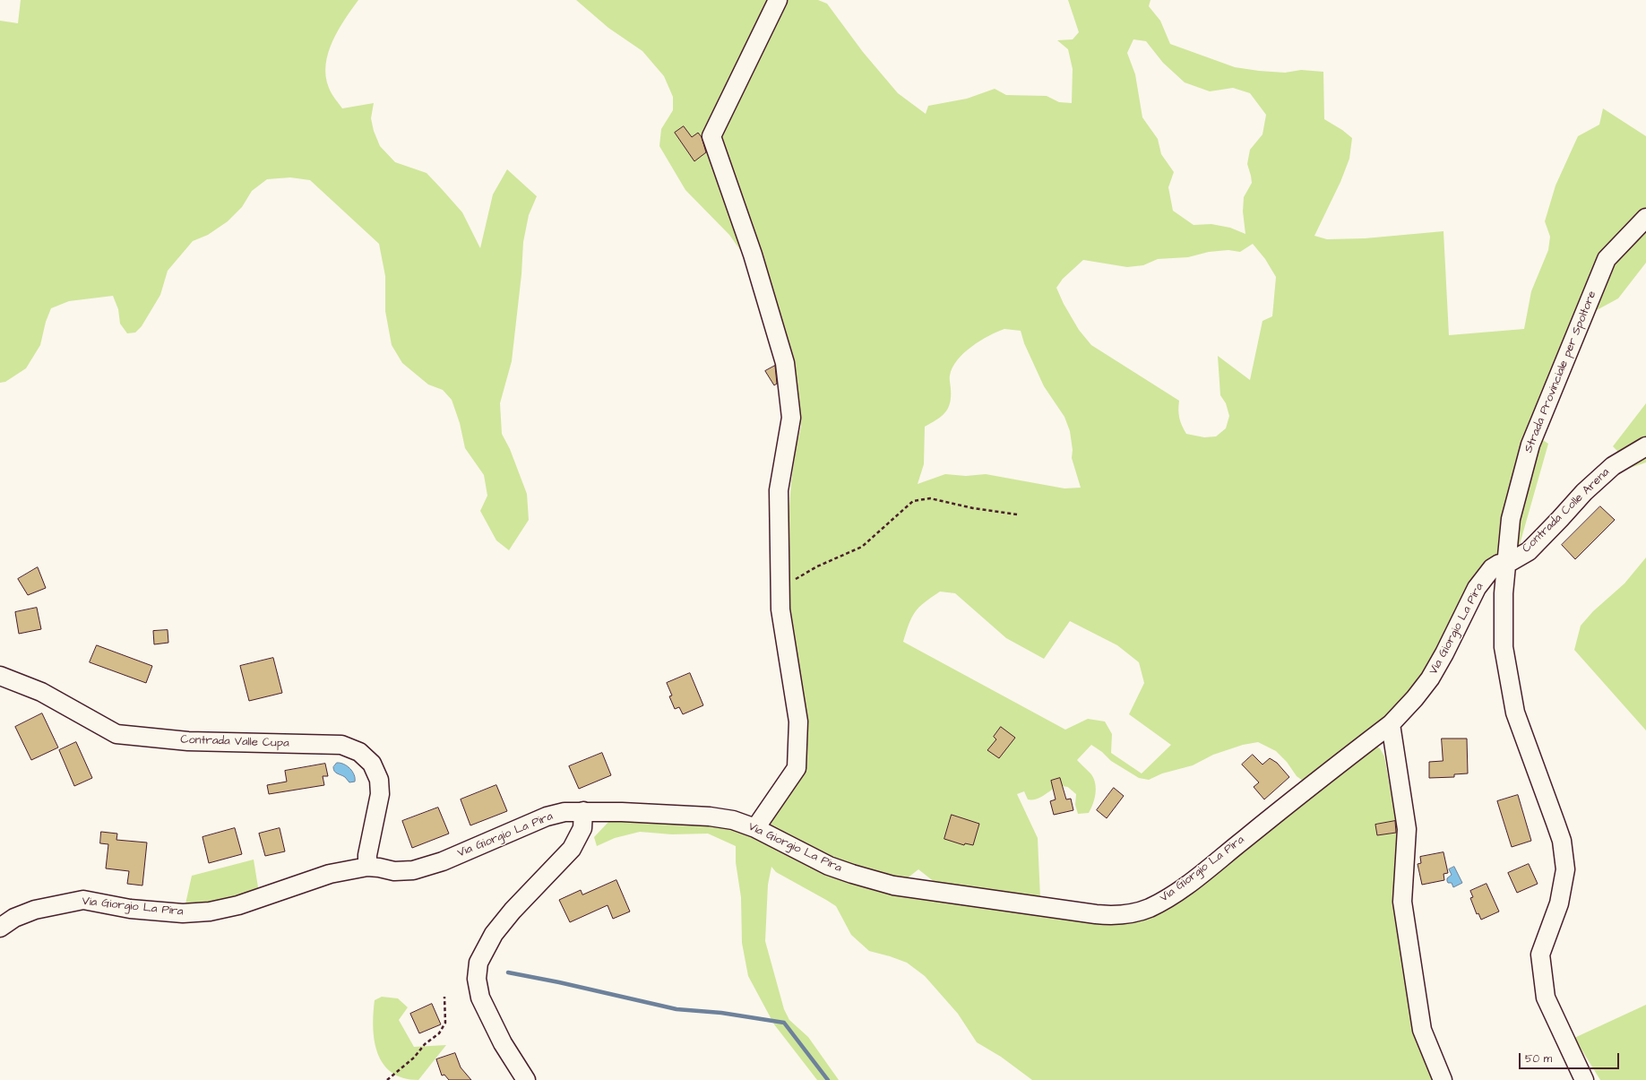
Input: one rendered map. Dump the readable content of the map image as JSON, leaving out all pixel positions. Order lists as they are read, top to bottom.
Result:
{
  "streets": {
    "street": [
      "Strada Provinciale per Spoltore",
      "Contrada Colle Arena",
      "Via Giorgio La Pira",
      "Contrada Valle Cupa"
    ]
  },
  "crossings": [
    ["Strada Provinciale per Spoltore", "Contrada Colle Arena"],
    ["Strada Provinciale per Spoltore", "Via Giorgio La Pira"],
    ["Contrada Colle Arena", "Via Giorgio La Pira"],
    ["Via Giorgio La Pira", "Contrada Valle Cupa"]
  ],
  "scale_bar": "50 m"
}
